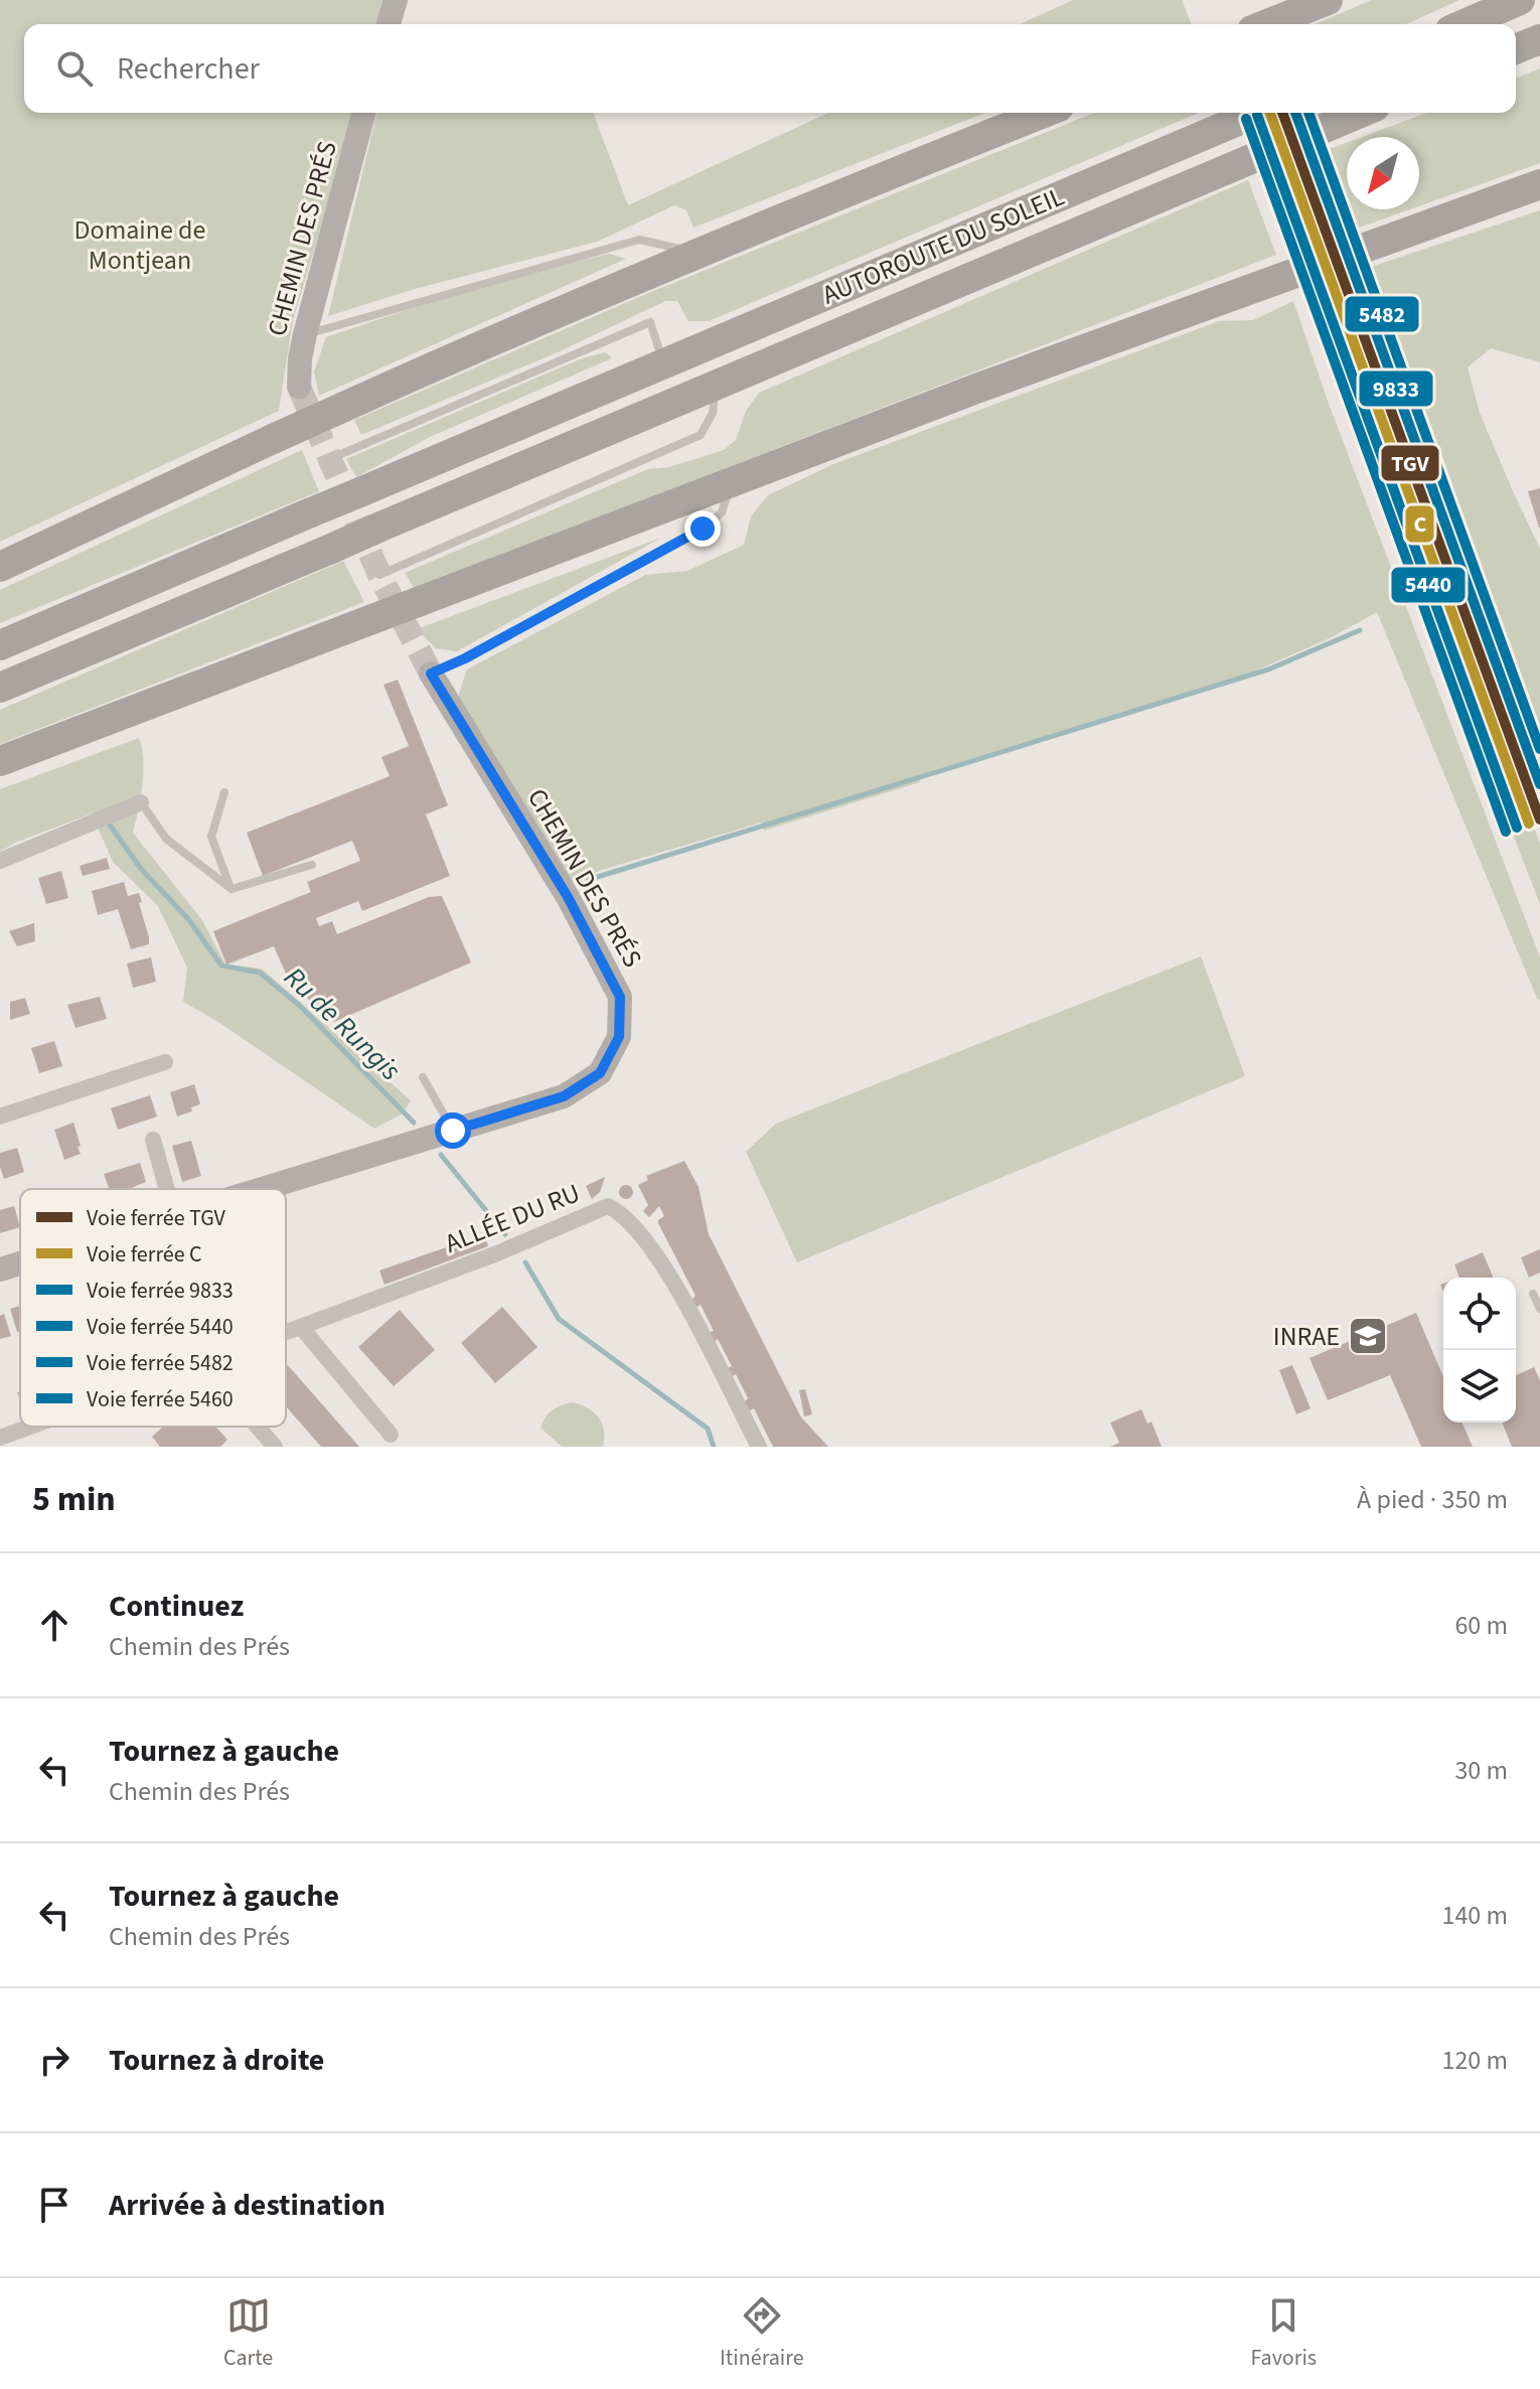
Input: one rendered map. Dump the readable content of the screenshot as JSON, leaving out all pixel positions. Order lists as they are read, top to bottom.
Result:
{
  "streets": {
    "highway": ["AUTOROUTE DU SOLEIL"],
    "street": ["CHEMIN DES PRÉS", "ALLÉE DU RU"]
  },
  "water": ["Ru de Rungis"],
  "parks": ["Domaine de Montjean"],
  "places": {
    "school or university": ["INRAE"]
  },
  "lines": [
    "rail line TGV",
    "rail line C",
    "rail line 9833",
    "rail line 5482",
    "rail line 5440",
    "rail line 5460"
  ],
  "legend": [
    "Voie ferrée TGV",
    "Voie ferrée C",
    "Voie ferrée 9833",
    "Voie ferrée 5440",
    "Voie ferrée 5482",
    "Voie ferrée 5460"
  ],
  "north": "bottom left",
  "page": {
    "search": "Rechercher",
    "heading": ["5 min", "À pied · 350 m"],
    "list": [
      ["Continuez", "Chemin des Prés", "60 m"],
      ["Tournez à gauche", "Chemin des Prés", "30 m"],
      ["Tournez à gauche", "Chemin des Prés", "140 m"],
      ["Tournez à droite", "120 m"],
      "Arrivée à destination"
    ],
    "nav": ["Carte", "Itinéraire", "Favoris"]
  }
}
